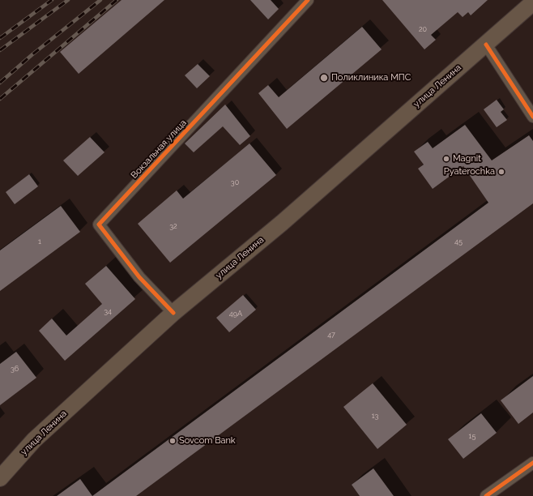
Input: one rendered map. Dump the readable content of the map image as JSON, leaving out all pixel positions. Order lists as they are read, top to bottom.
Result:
{
  "streets": {
    "main road": ["улица Ленина"],
    "street": ["Вокзальная улица"]
  },
  "crossings": [
    ["улица Ленина", "Вокзальная улица"]
  ],
  "places": [
    "Поликлиника МПС",
    "Magnit",
    "Pyaterochka",
    "Sovcom Bank"
  ],
  "house_numbers": [
    "20",
    "30",
    "32",
    "1",
    "45",
    "34",
    "49А",
    "47",
    "36",
    "13",
    "15"
  ]
}
